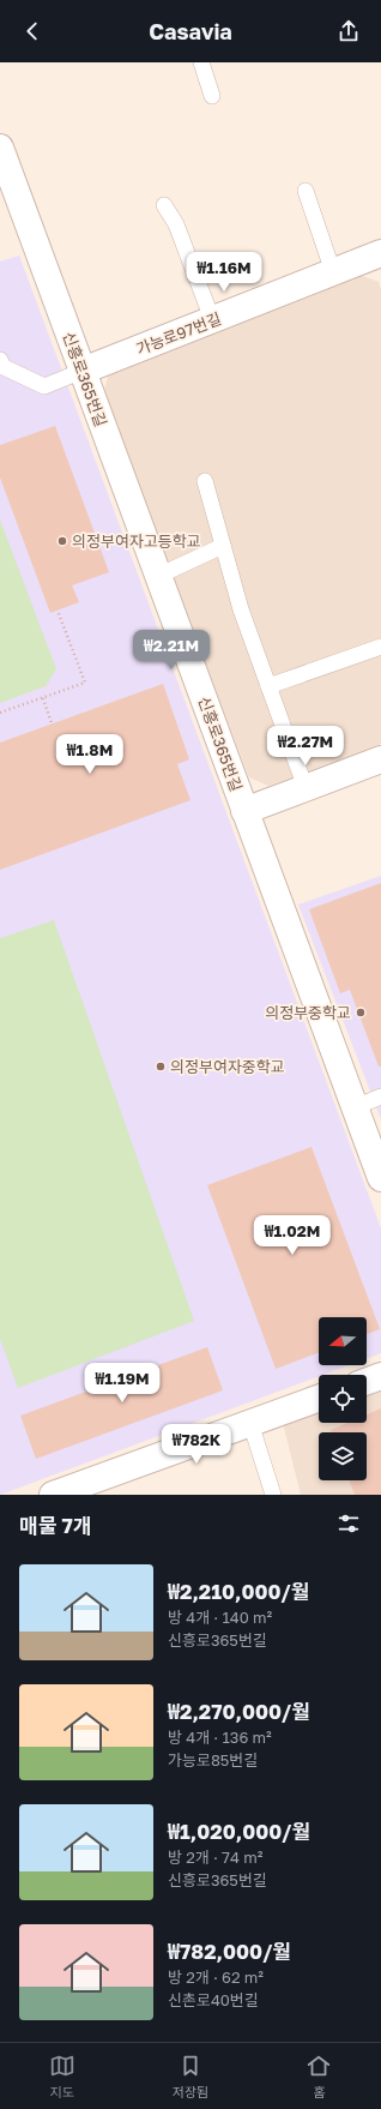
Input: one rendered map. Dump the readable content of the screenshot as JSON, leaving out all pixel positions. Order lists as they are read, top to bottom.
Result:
{
  "streets": {
    "street": ["가능로97번길", "신흥로365번길"]
  },
  "crossings": [
    ["가능로97번길", "신흥로365번길"]
  ],
  "places": ["의정부여자고등학교", "의정부중학교", "의정부여자중학교"],
  "north": "left",
  "page": {
    "header": "Casavia",
    "price": [
      "₩1.16M",
      "₩2.21M",
      "₩2.27M",
      "₩1.8M",
      "₩1.02M",
      "₩1.19M",
      "₩782K"
    ],
    "heading": "매물 7개",
    "list": [
      {
        "name": "₩2,210,000/월",
        "note": "방 4개 · 140 m² · 신흥로365번길"
      },
      {
        "name": "₩2,270,000/월",
        "note": "방 4개 · 136 m² · 가능로85번길"
      },
      {
        "name": "₩1,020,000/월",
        "note": "방 2개 · 74 m² · 신흥로365번길"
      },
      {
        "name": "₩782,000/월",
        "note": "방 2개 · 62 m² · 신촌로40번길"
      }
    ],
    "tabs": ["지도", "저장됨", "홈"]
  }
}
